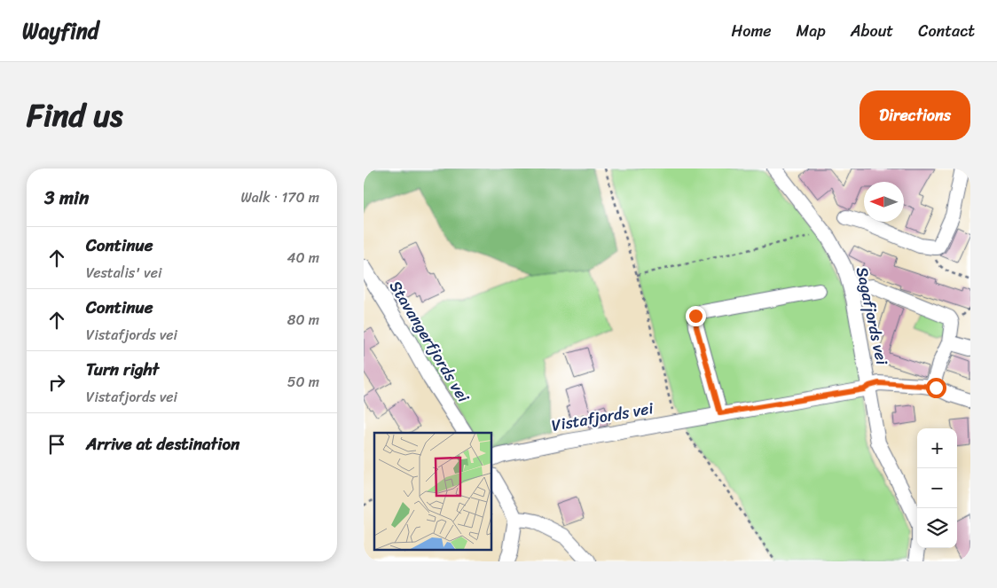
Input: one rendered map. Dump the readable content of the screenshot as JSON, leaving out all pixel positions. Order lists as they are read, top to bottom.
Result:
{
  "streets": {
    "street": ["Sagafjords vei", "Stavangerfjords vei", "Vistafjords vei"]
  },
  "crossings": [
    ["Sagafjords vei", "Vistafjords vei"]
  ],
  "north": "left",
  "page": {
    "header": "Wayfind",
    "nav": [
      "Home",
      "Map",
      "About",
      "Contact"
    ],
    "title": "Find us",
    "buttons": "Directions",
    "heading": ["3 min", "Walk · 170 m"],
    "list": [
      ["Continue", "Vestalis' vei", "40 m"],
      ["Continue", "Vistafjords vei", "80 m"],
      ["Turn right", "Vistafjords vei", "50 m"],
      "Arrive at destination"
    ],
    "map_buttons": ["+", "−"]
  }
}
